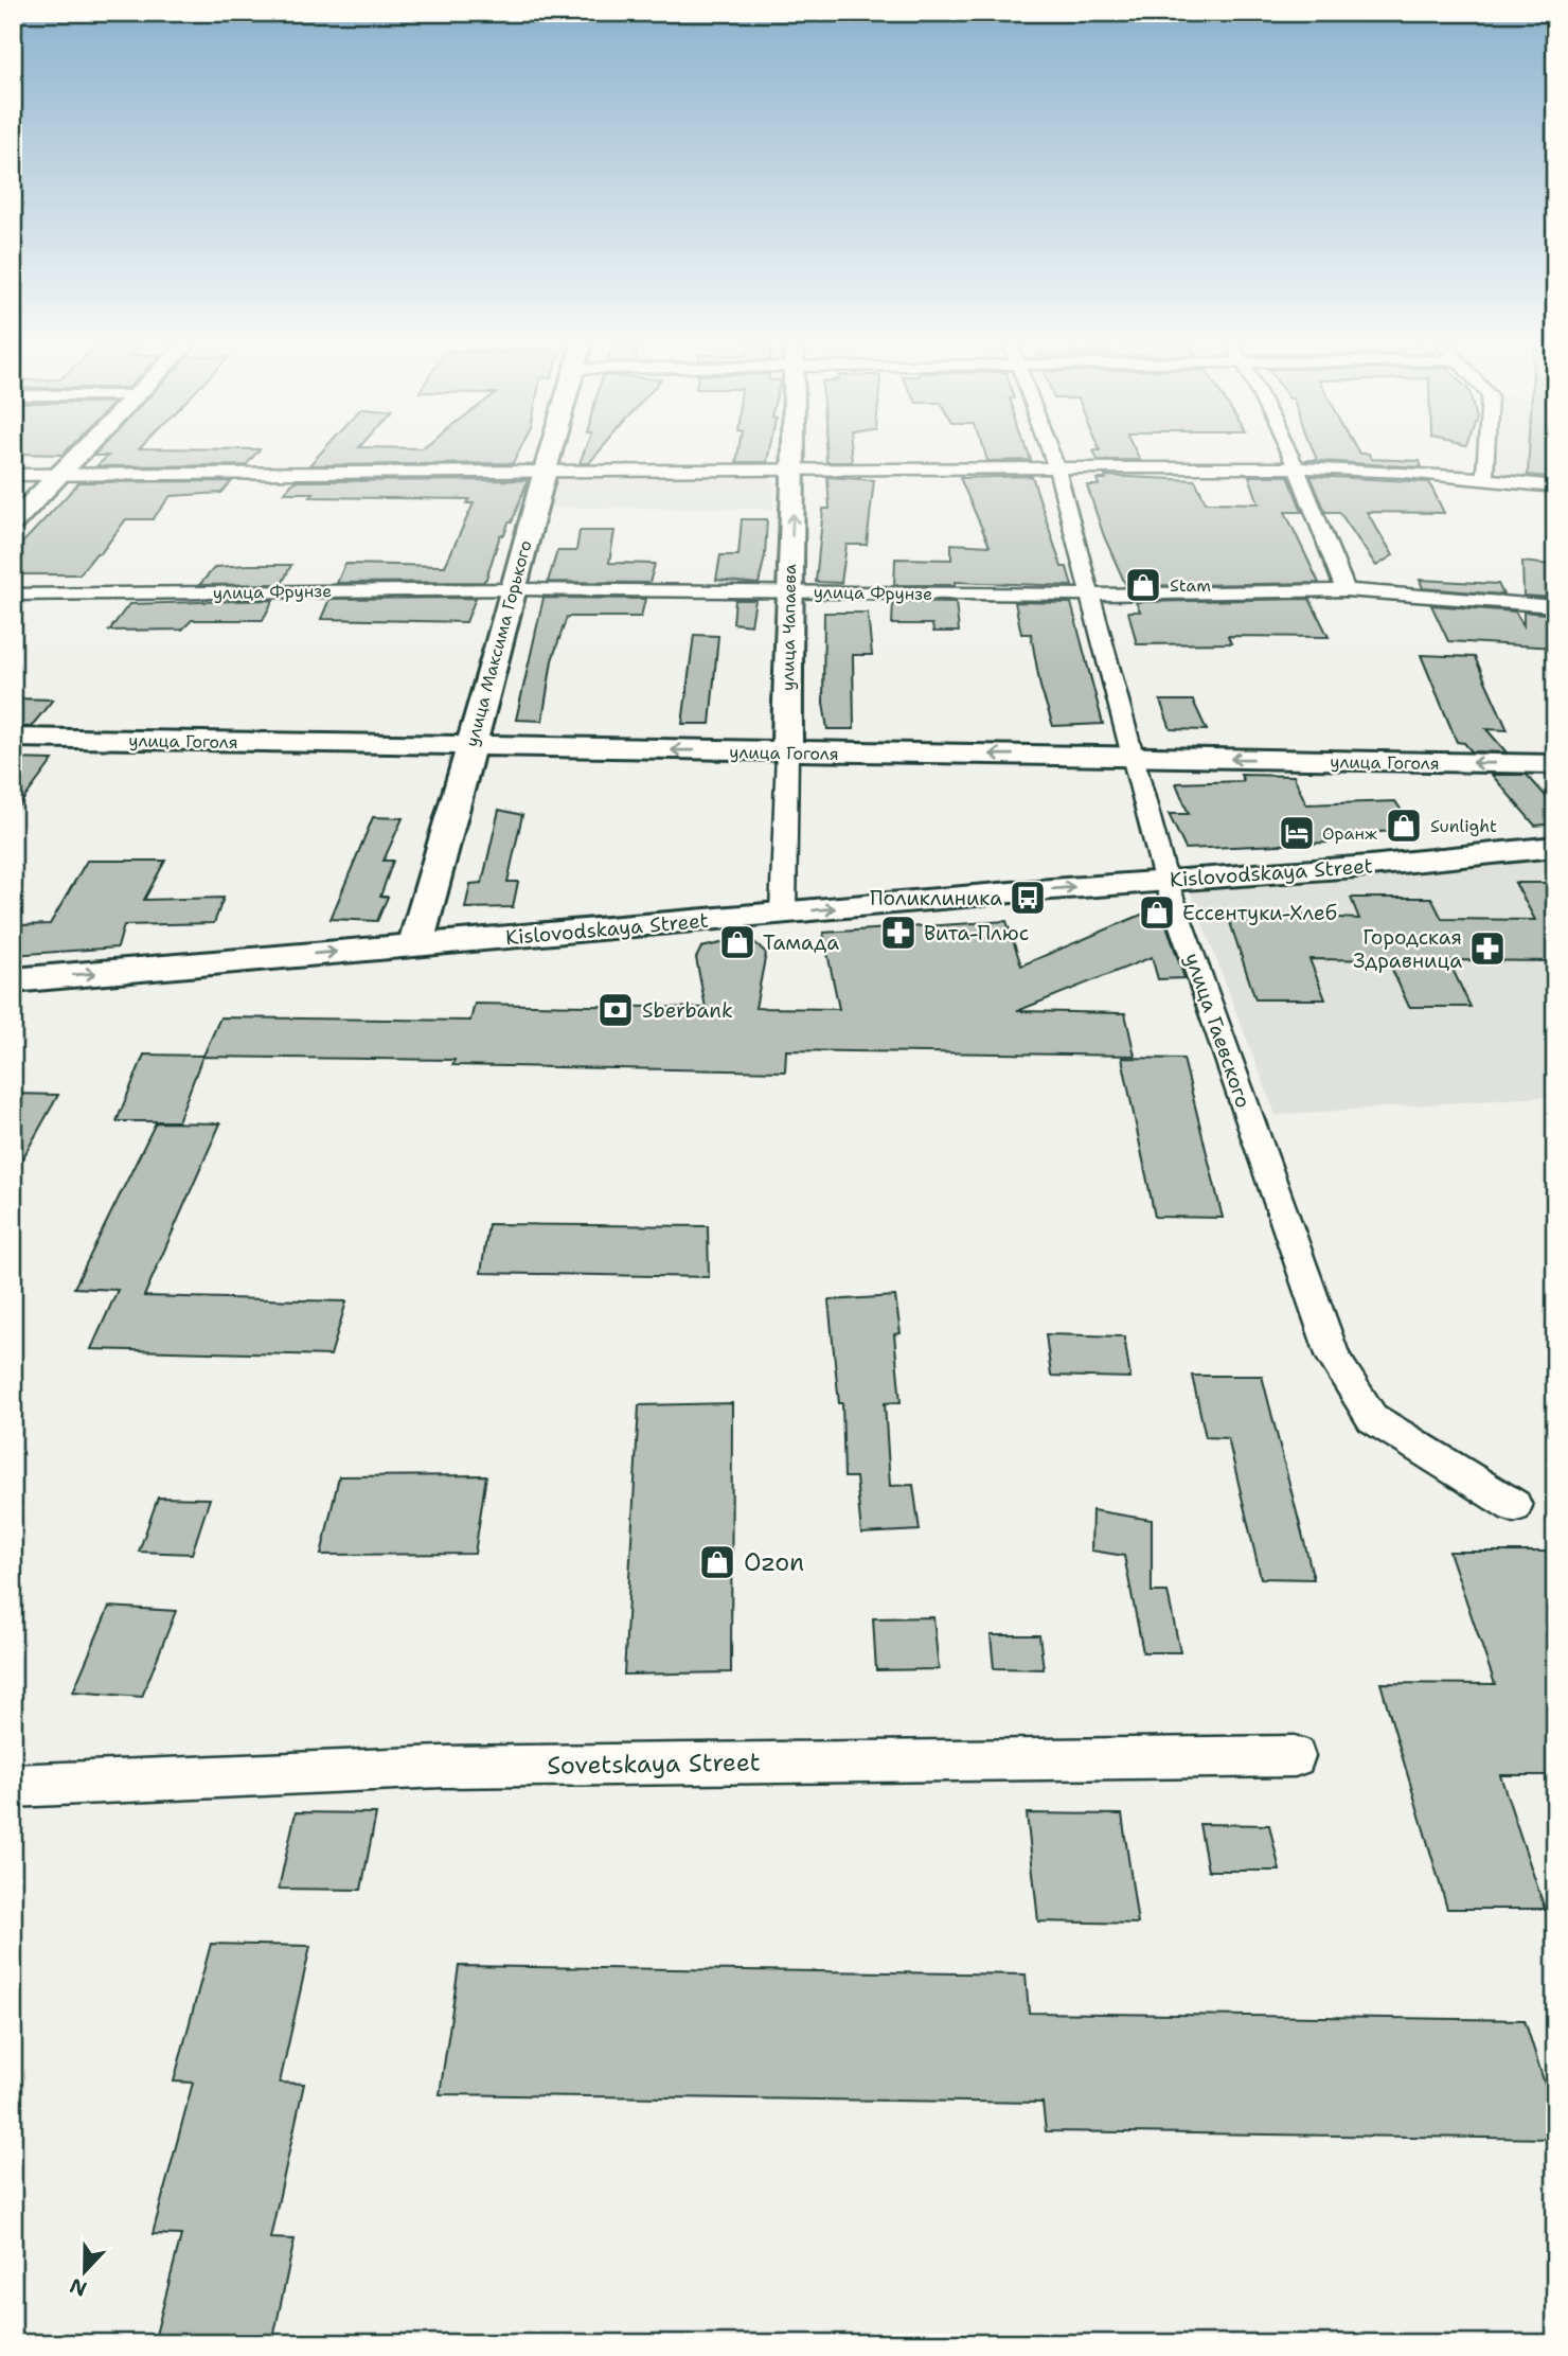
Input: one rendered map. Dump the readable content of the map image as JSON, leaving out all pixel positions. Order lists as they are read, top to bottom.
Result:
{
  "streets": {
    "street": [
      "улица Фрунзе",
      "улица Чапаева",
      "улица Максима Горького",
      "улица Гоголя",
      "Kislovodskaya Street",
      "улица Гаевского",
      "Sovetskaya Street"
    ]
  },
  "crossings": [
    ["улица Фрунзе", "улица Чапаева"],
    ["улица Фрунзе", "улица Максима Горького"],
    ["улица Фрунзе", "улица Гаевского"],
    ["улица Чапаева", "улица Гоголя"],
    ["улица Чапаева", "Kislovodskaya Street"],
    ["улица Максима Горького", "улица Гоголя"],
    ["улица Максима Горького", "Kislovodskaya Street"],
    ["улица Гоголя", "улица Гаевского"],
    ["Kislovodskaya Street", "улица Гаевского"]
  ],
  "one_way": ["Kislovodskaya Street"],
  "places": {
    "shop": [
      "Stam",
      "Sunlight",
      "Ессентуки-Хлеб",
      "Тамада",
      "Ozon"
    ],
    "hotel": ["Оранж"],
    "bus stop": ["Поликлиника"],
    "pharmacy": ["Вита-Плюс", "Городская Здравница"],
    "bank": ["Sberbank"]
  },
  "north": "bottom"
}
